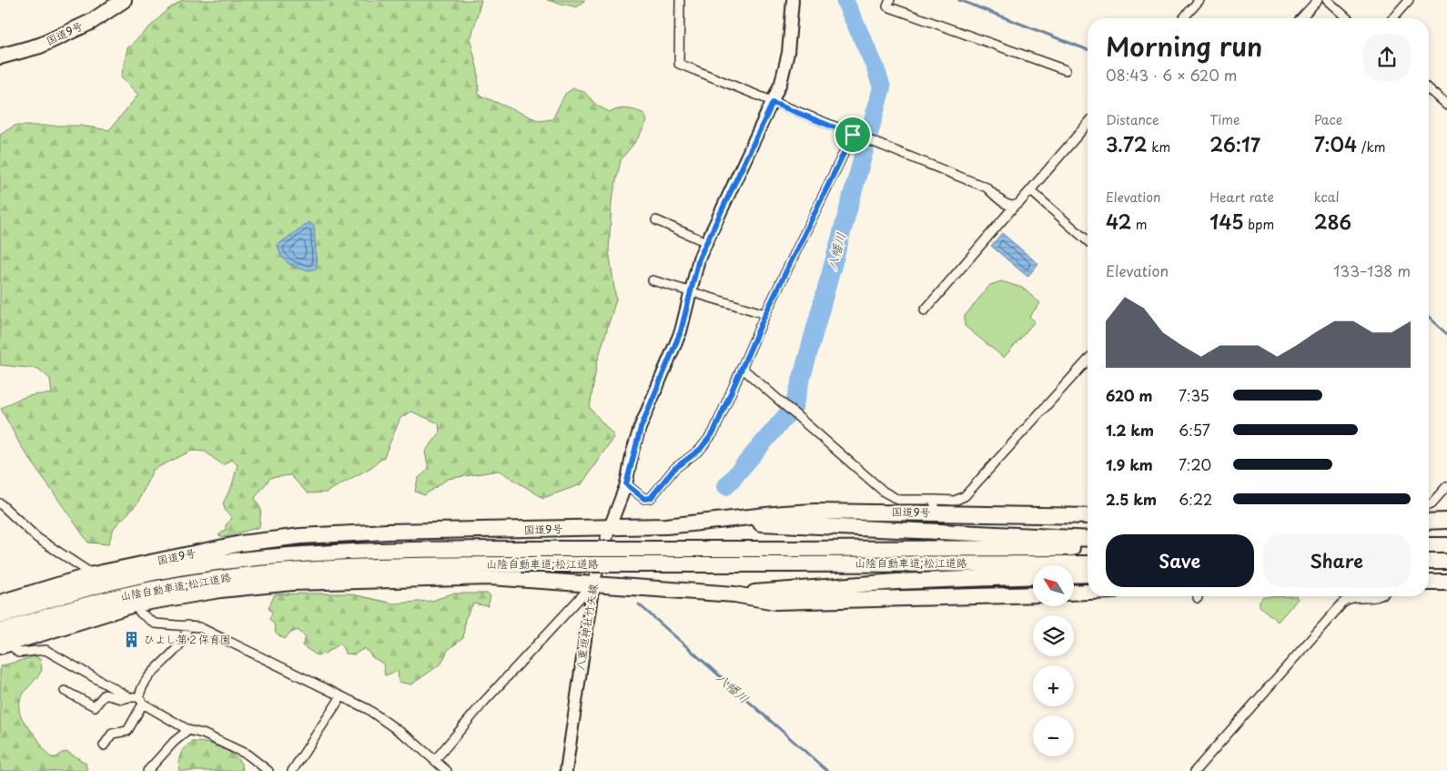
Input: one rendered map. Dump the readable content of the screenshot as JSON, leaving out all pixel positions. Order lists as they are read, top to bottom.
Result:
{
  "streets": {
    "highway": ["国道9号", "山陰自動車道;松江道路"],
    "main road": ["八重垣神社竹矢線"]
  },
  "crossings": [
    ["国道9号", "八重垣神社竹矢線"]
  ],
  "water": ["八幡川"],
  "places": {
    "building": ["ひよし第２保育園"]
  },
  "north": "top left",
  "page": {
    "heading": ["Morning run", "08:43 · 6 × 620 m"],
    "stats": [
      ["Distance", "3.72 km"],
      ["Time", "26:17"],
      ["Pace", "7:04 /km"],
      ["Elevation", "42 m"],
      ["Heart rate", "145 bpm"],
      ["kcal", "286"]
    ],
    "chart": ["Elevation", "133–138 m"],
    "list": [
      {
        "name": "620 m",
        "note": "7:35"
      },
      {
        "name": "1.2 km",
        "note": "6:57"
      },
      {
        "name": "1.9 km",
        "note": "7:20"
      },
      {
        "name": "2.5 km",
        "note": "6:22"
      }
    ],
    "buttons": ["Save", "Share"],
    "map_buttons": ["+", "−"]
  }
}
